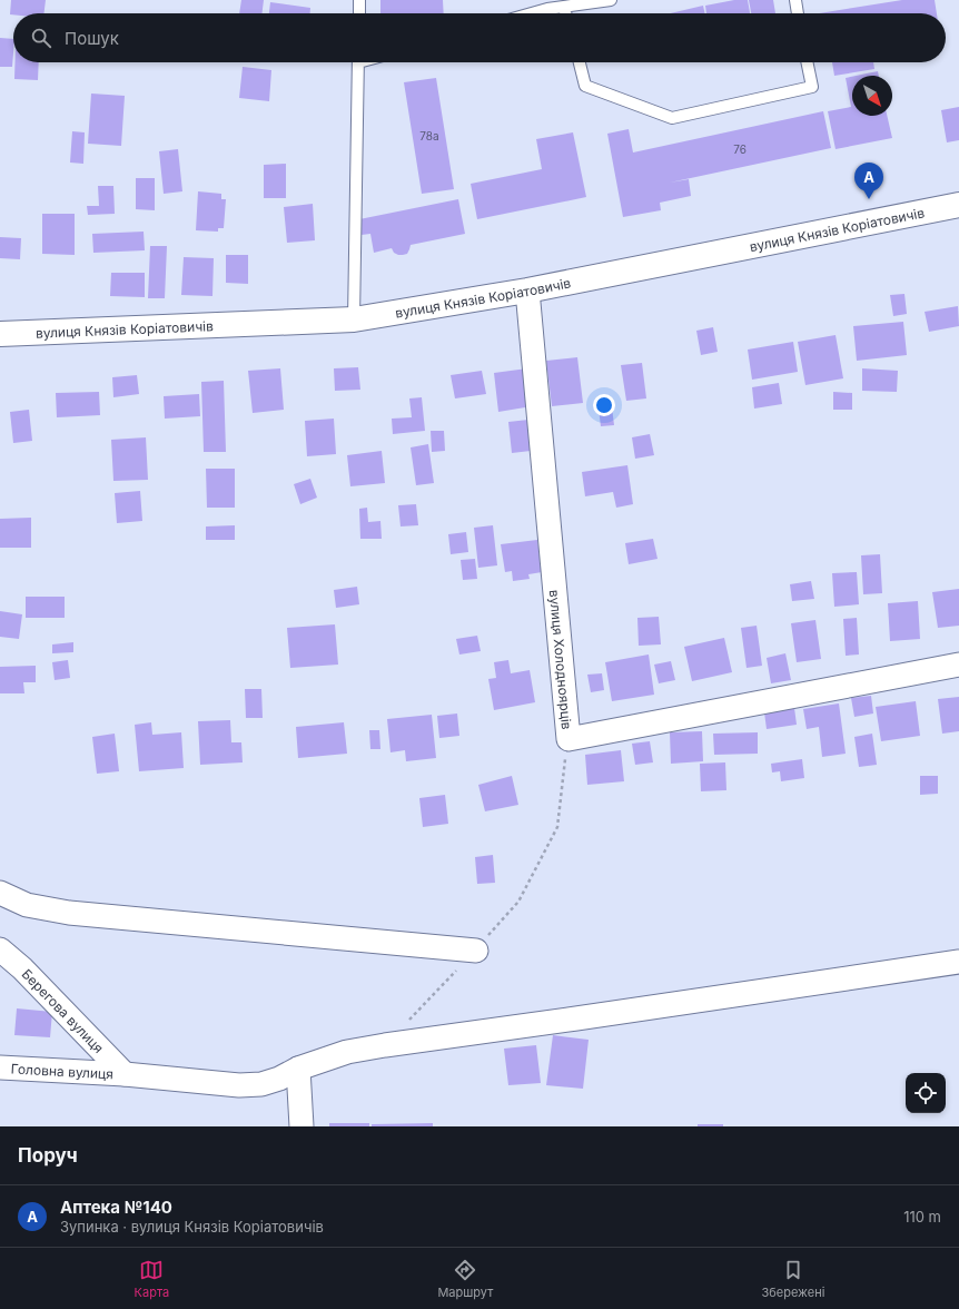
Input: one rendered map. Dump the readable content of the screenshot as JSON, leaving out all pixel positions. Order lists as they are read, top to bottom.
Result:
{
  "streets": {
    "main road": ["вулиця Князів Коріатовичів"],
    "street": ["вулиця Холодноярців", "Берегова вулиця", "Головна вулиця"]
  },
  "crossings": [
    ["вулиця Князів Коріатовичів", "вулиця Холодноярців"],
    ["Берегова вулиця", "Головна вулиця"]
  ],
  "house_numbers": ["78а", "76"],
  "north": "bottom right",
  "page": {
    "search": "Пошук",
    "pins": "A",
    "heading": "Поруч",
    "list": [
      {
        "mark": "A",
        "name": "Аптека №140",
        "note": "Зупинка · вулиця Князів Коріатовичів",
        "value": "110 m"
      }
    ],
    "nav": ["Карта", "Маршрут", "Збережені"]
  }
}
